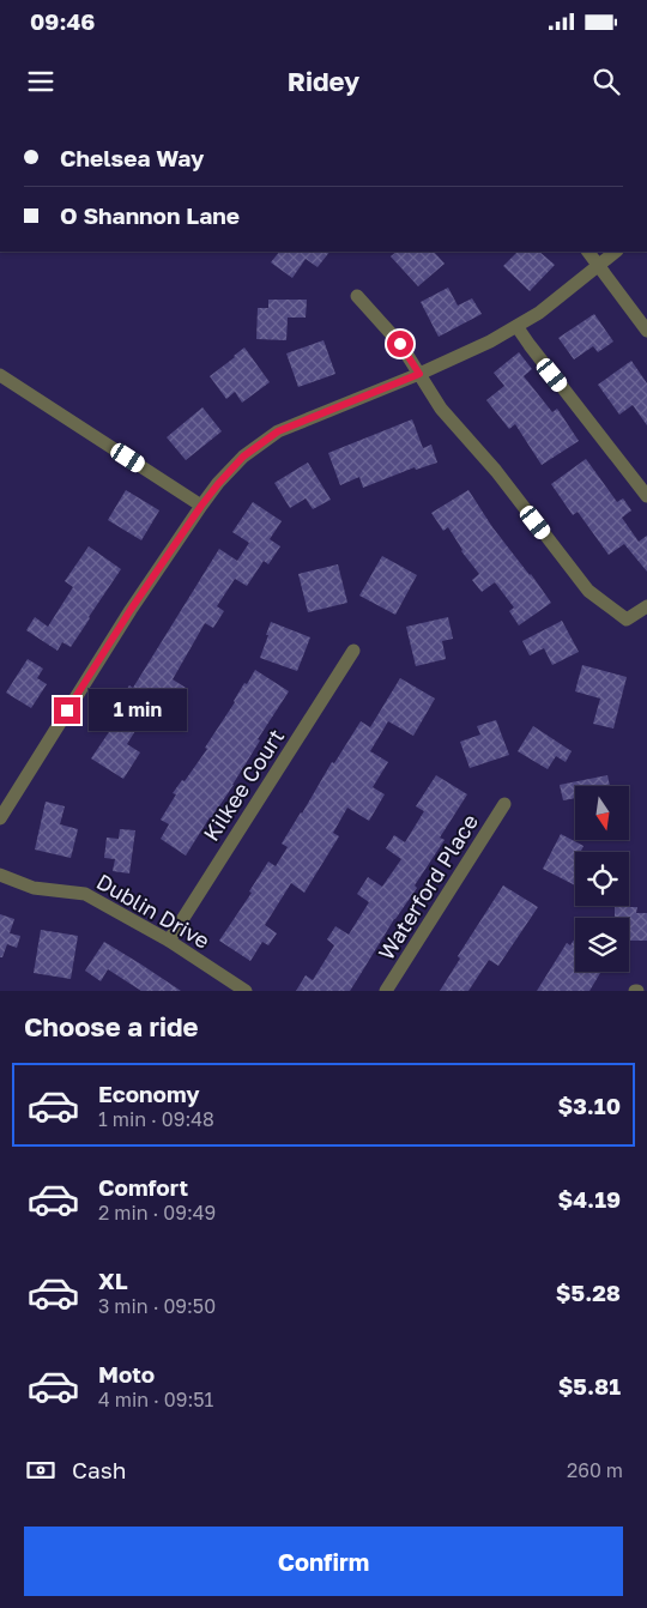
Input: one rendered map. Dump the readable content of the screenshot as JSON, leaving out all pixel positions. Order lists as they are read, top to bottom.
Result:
{
  "streets": {
    "street": ["Kilkee Court", "Waterford Place", "Dublin Drive"]
  },
  "crossings": [
    ["Kilkee Court", "Dublin Drive"]
  ],
  "north": "bottom",
  "page": {
    "status": "09:46",
    "header": "Ridey",
    "banner": ["Chelsea Way", "O Shannon Lane"],
    "bubble": "1 min",
    "heading": "Choose a ride",
    "list": [
      {
        "name": "Economy",
        "note": "1 min · 09:48",
        "value": "$3.10"
      },
      {
        "name": "Comfort",
        "note": "2 min · 09:49",
        "value": "$4.19"
      },
      {
        "name": "XL",
        "note": "3 min · 09:50",
        "value": "$5.28"
      },
      {
        "name": "Moto",
        "note": "4 min · 09:51",
        "value": "$5.81"
      }
    ],
    "pay": ["Cash", "260 m"],
    "buttons": "Confirm"
  }
}
